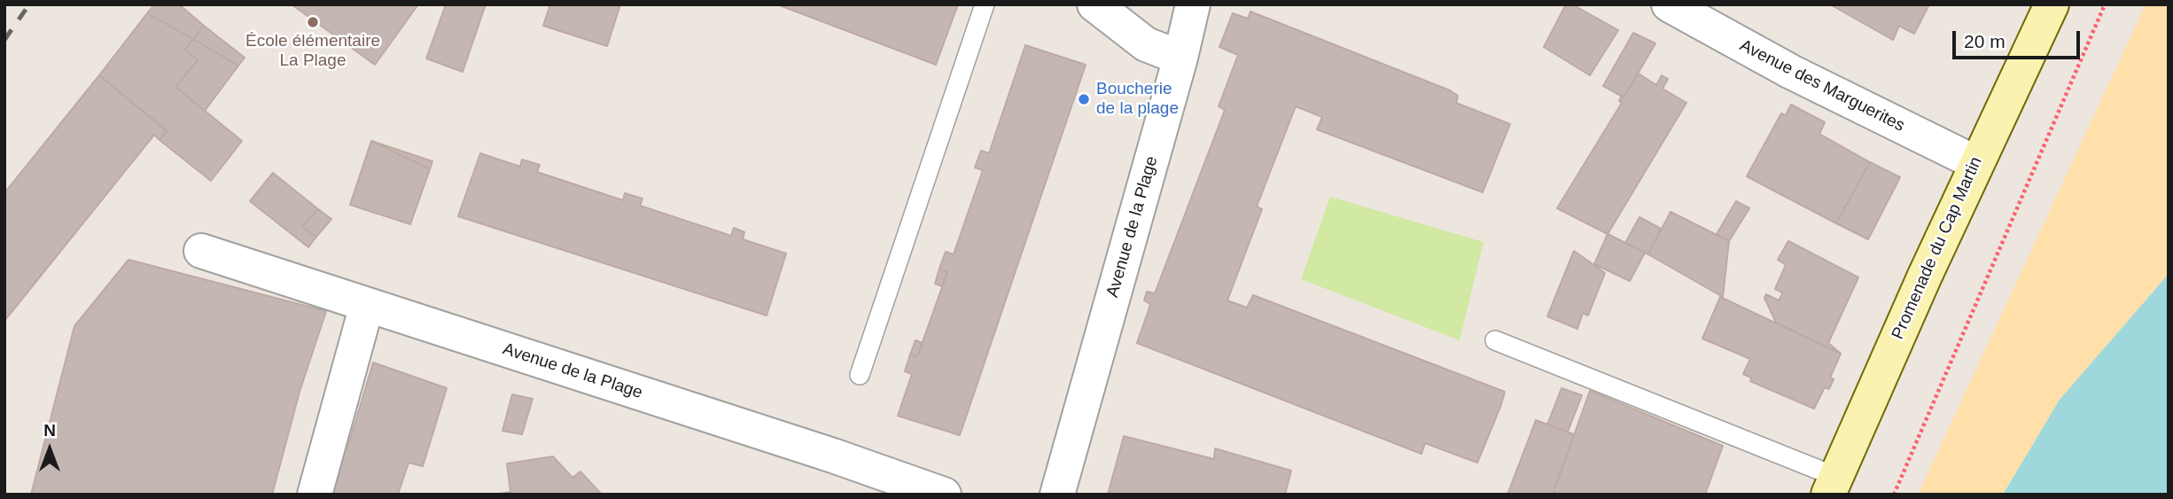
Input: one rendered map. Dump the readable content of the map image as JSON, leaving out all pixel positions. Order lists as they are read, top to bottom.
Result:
{
  "streets": {
    "main road": ["Promenade du Cap Martin"],
    "street": ["Avenue des Marguerites", "Avenue de la Plage"]
  },
  "crossings": [
    ["Avenue des Marguerites", "Promenade du Cap Martin"]
  ],
  "places": ["École élémentaire La Plage", "Boucherie de la plage"],
  "scale_bar": "20 m",
  "north": "top"
}
